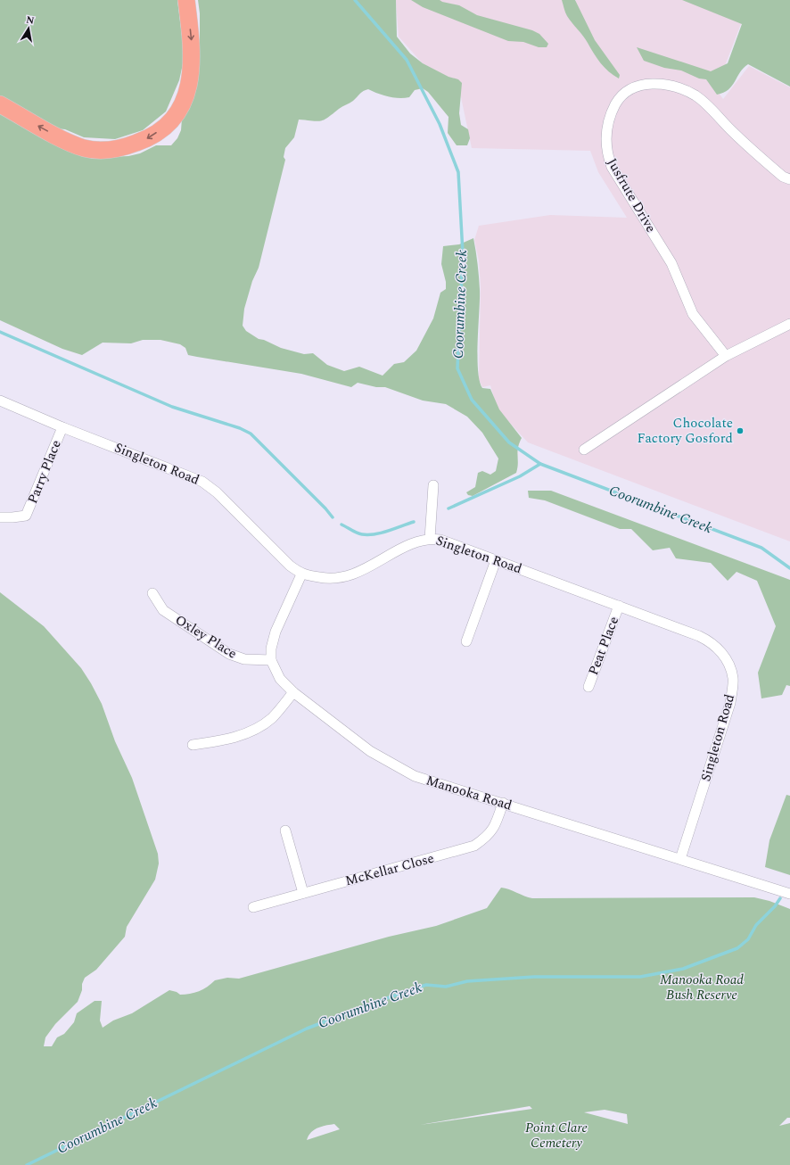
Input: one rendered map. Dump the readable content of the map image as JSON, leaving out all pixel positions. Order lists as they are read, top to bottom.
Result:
{
  "streets": {
    "street": [
      "Jusfrute Drive",
      "Singleton Road",
      "Parry Place",
      "Oxley Place",
      "Peat Place",
      "Manooka Road",
      "McKellar Close"
    ]
  },
  "crossings": [
    ["Singleton Road", "Parry Place"],
    ["Singleton Road", "Peat Place"],
    ["Singleton Road", "Manooka Road"],
    ["Oxley Place", "Manooka Road"],
    ["Manooka Road", "McKellar Close"]
  ],
  "water": ["Coorumbine Creek"],
  "parks": ["Manooka Road Bush Reserve", "Point Clare Cemetery"],
  "places": ["Chocolate Factory Gosford"],
  "north": "top"
}
